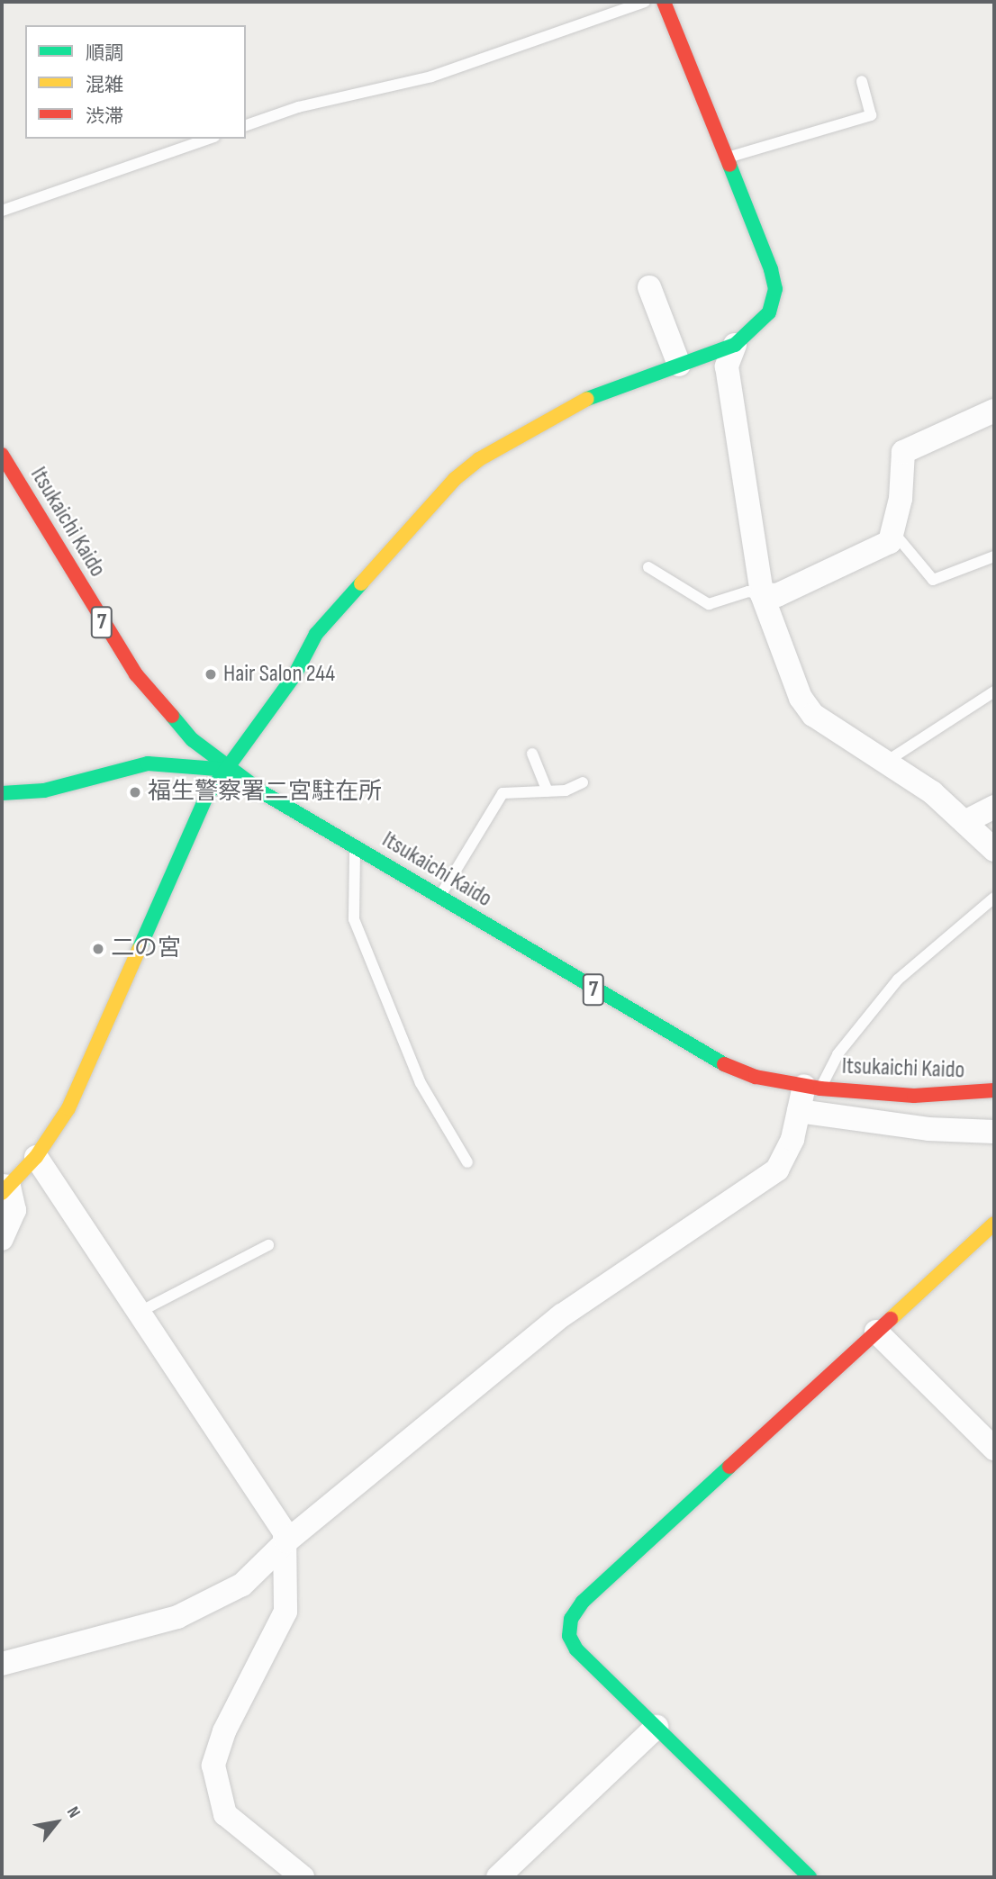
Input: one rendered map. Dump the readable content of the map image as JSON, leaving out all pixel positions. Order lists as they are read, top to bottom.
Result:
{
  "streets": {
    "street": ["Itsukaichi Kaido", "7"]
  },
  "places": ["Hair Salon 244", "福生警察署二宮駐在所", "二の宮"],
  "legend": ["順調", "混雑", "渋滞"],
  "north": "top right"
}
